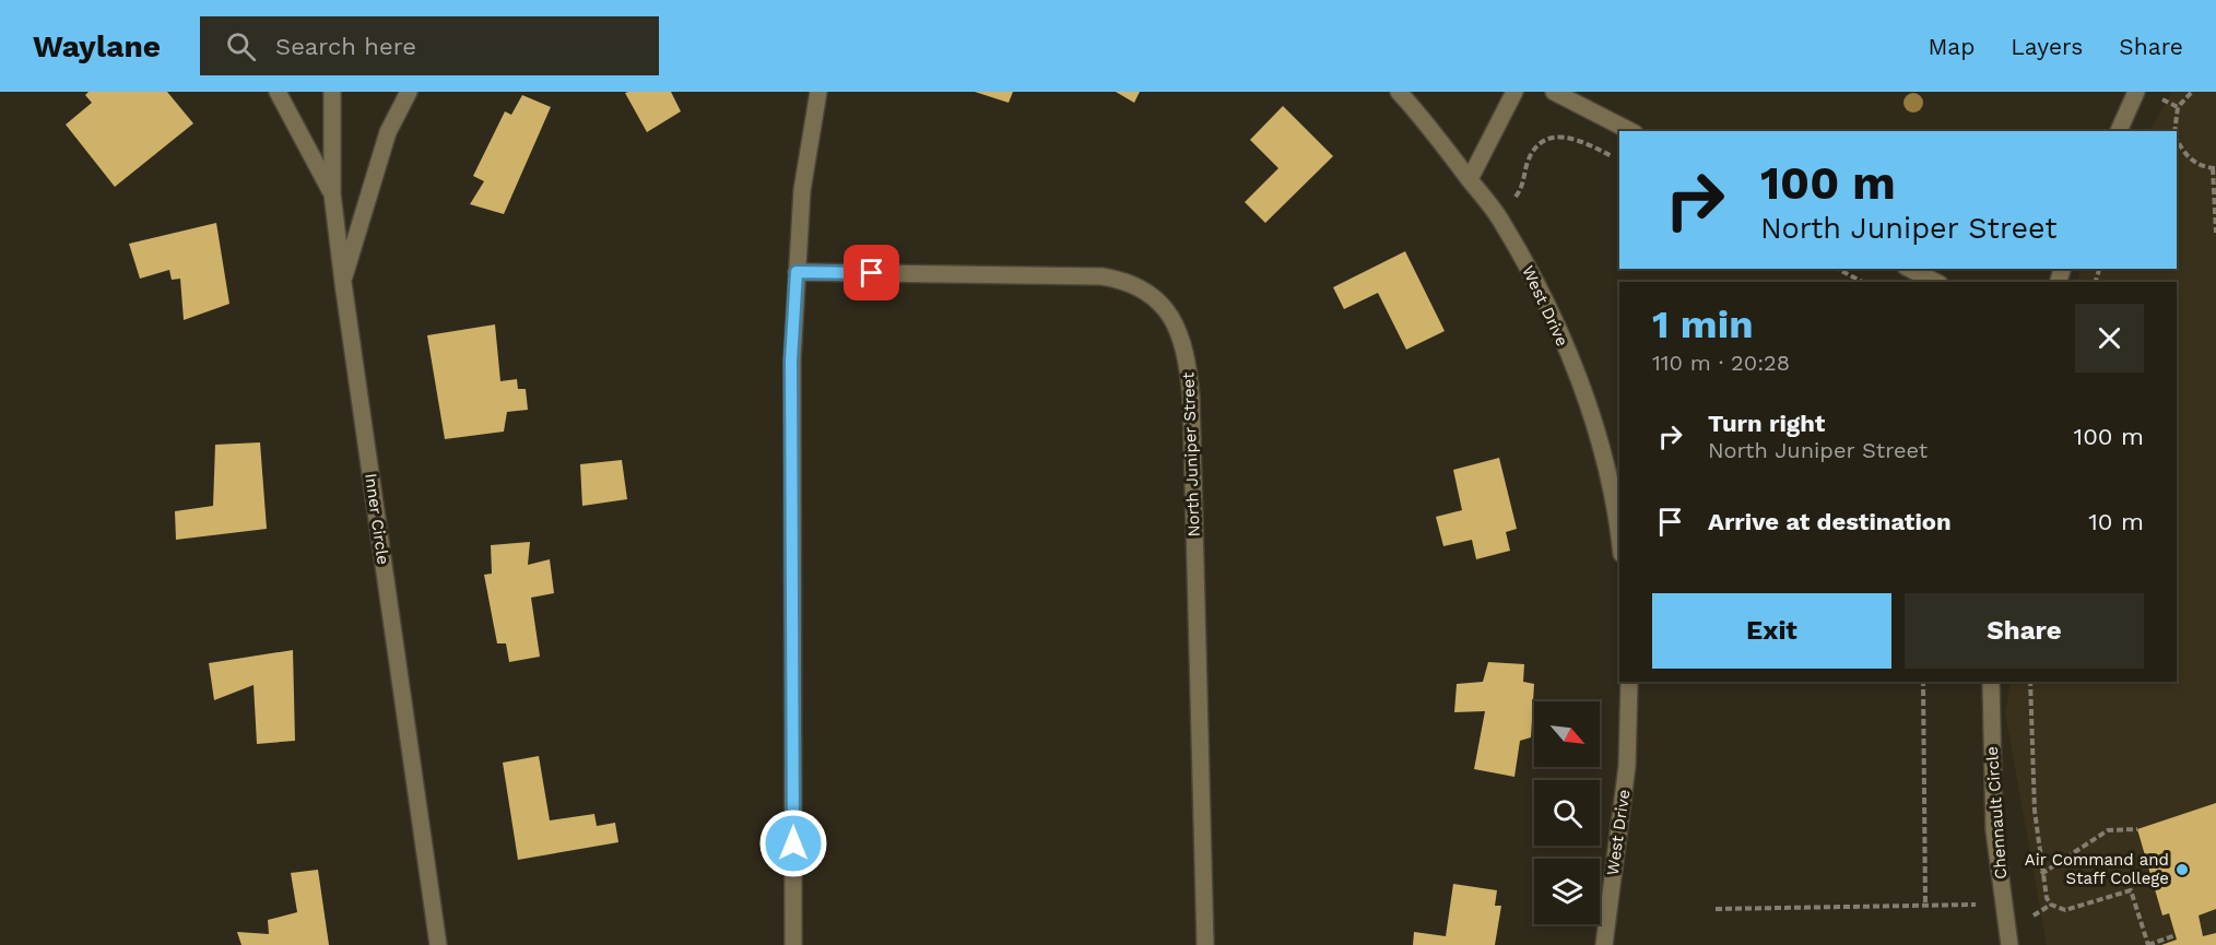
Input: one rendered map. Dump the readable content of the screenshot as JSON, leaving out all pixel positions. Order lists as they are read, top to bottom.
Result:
{
  "streets": {
    "street": [
      "West Drive",
      "North Juniper Street",
      "Inner Circle",
      "Chennault Circle"
    ]
  },
  "places": ["Air Command and Staff College"],
  "north": "bottom right",
  "page": {
    "header": "Waylane",
    "search": "Search here",
    "nav": ["Map", "Layers", "Share"],
    "turn": ["100 m", "North Juniper Street"],
    "heading": ["1 min", "110 m · 20:28"],
    "list": [
      {
        "name": "Turn right",
        "note": "North Juniper Street",
        "value": "100 m"
      },
      {
        "name": "Arrive at destination",
        "value": "10 m"
      }
    ],
    "buttons": ["Exit", "Share"]
  }
}
